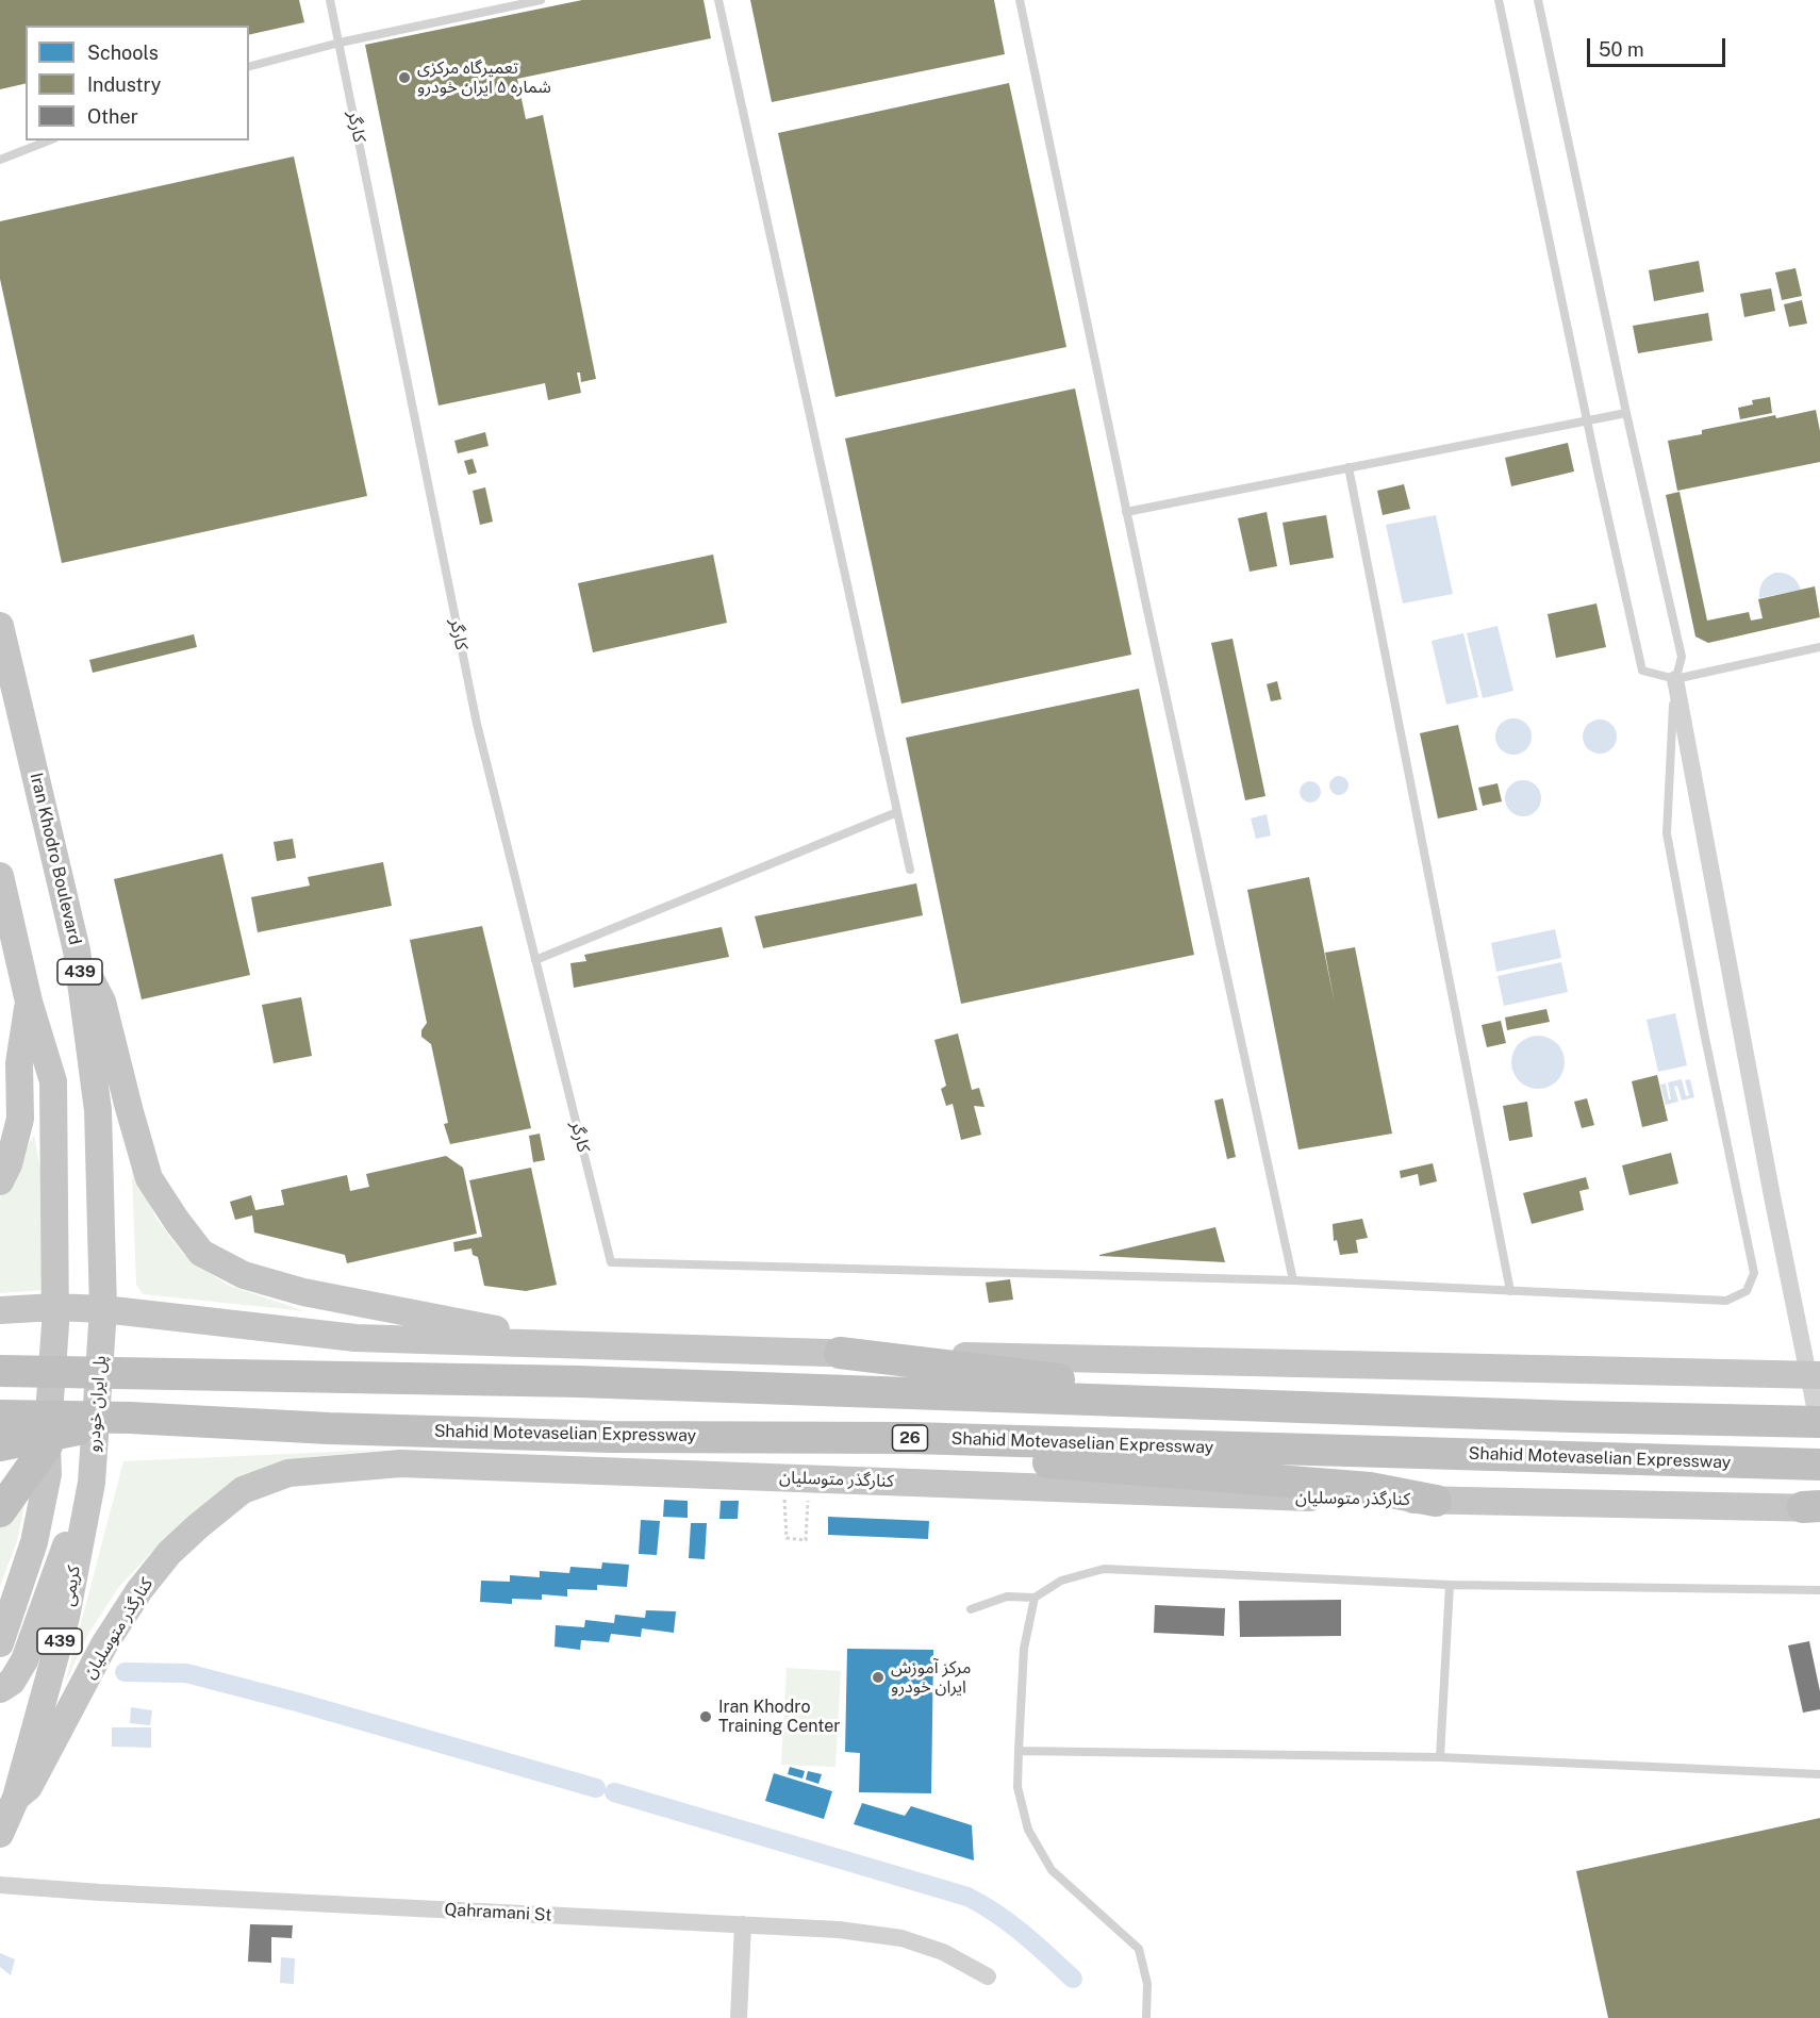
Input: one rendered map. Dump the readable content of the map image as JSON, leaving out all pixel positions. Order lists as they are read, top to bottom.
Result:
{
  "streets": {
    "highway": ["Shahid Motevaselian Expressway", "26"],
    "main road": [
      "Iran Khodro Boulevard",
      "439",
      "پل ایران‌ خودرو",
      "کنارگذر متوسلیان",
      "کریمی"
    ],
    "street": ["Qahramani St"],
    "lane": ["کارگر"]
  },
  "crossings": [
    ["Iran Khodro Boulevard", "پل ایران‌ خودرو"],
    ["پل ایران‌ خودرو", "کریمی"],
    ["کنارگذر متوسلیان", "کریمی"]
  ],
  "places": ["تعمیرگاه مرکزی شماره ۵ ایران خودرو", "مرکز آموزش ایران خودرو", "Iran Khodro Training Center"],
  "legend": ["Schools", "Industry", "Other"],
  "scale_bar": "50 m"
}
